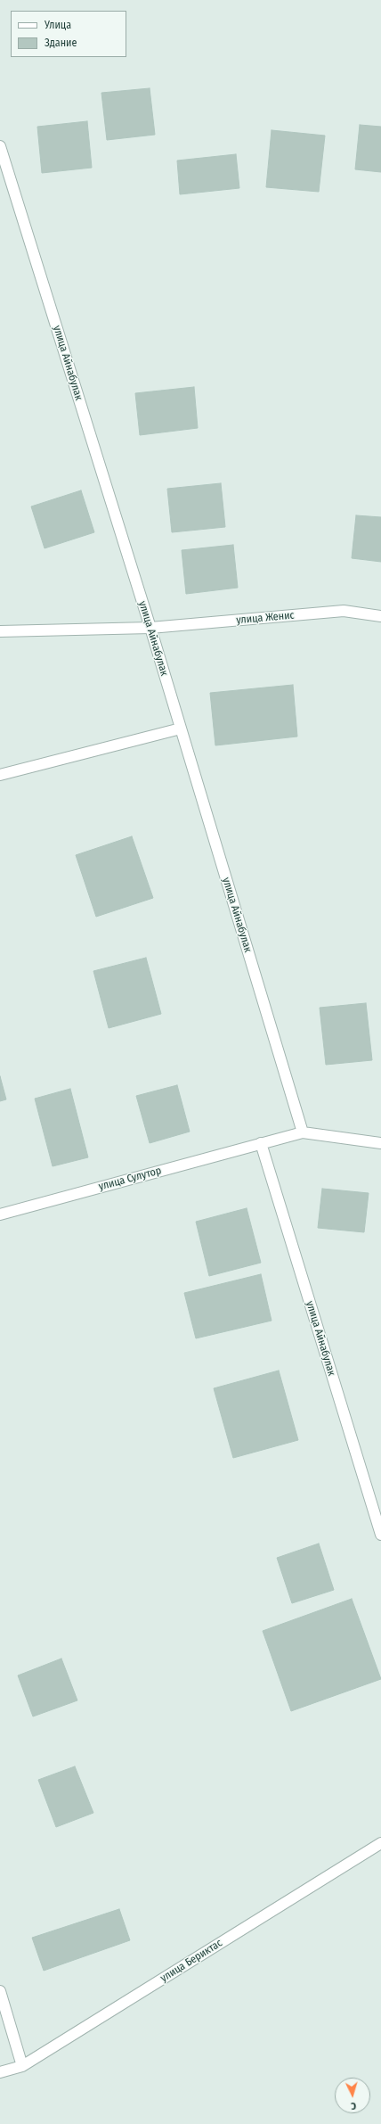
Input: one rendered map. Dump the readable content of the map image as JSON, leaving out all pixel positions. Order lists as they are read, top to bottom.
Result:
{
  "streets": {
    "street": [
      "улица Айнабулак",
      "улица Женис",
      "улица Сулутор",
      "улица Бериктас"
    ]
  },
  "crossings": [
    ["улица Айнабулак", "улица Женис"],
    ["улица Айнабулак", "улица Сулутор"]
  ],
  "legend": ["Улица", "Здание"],
  "north": "bottom"
}
